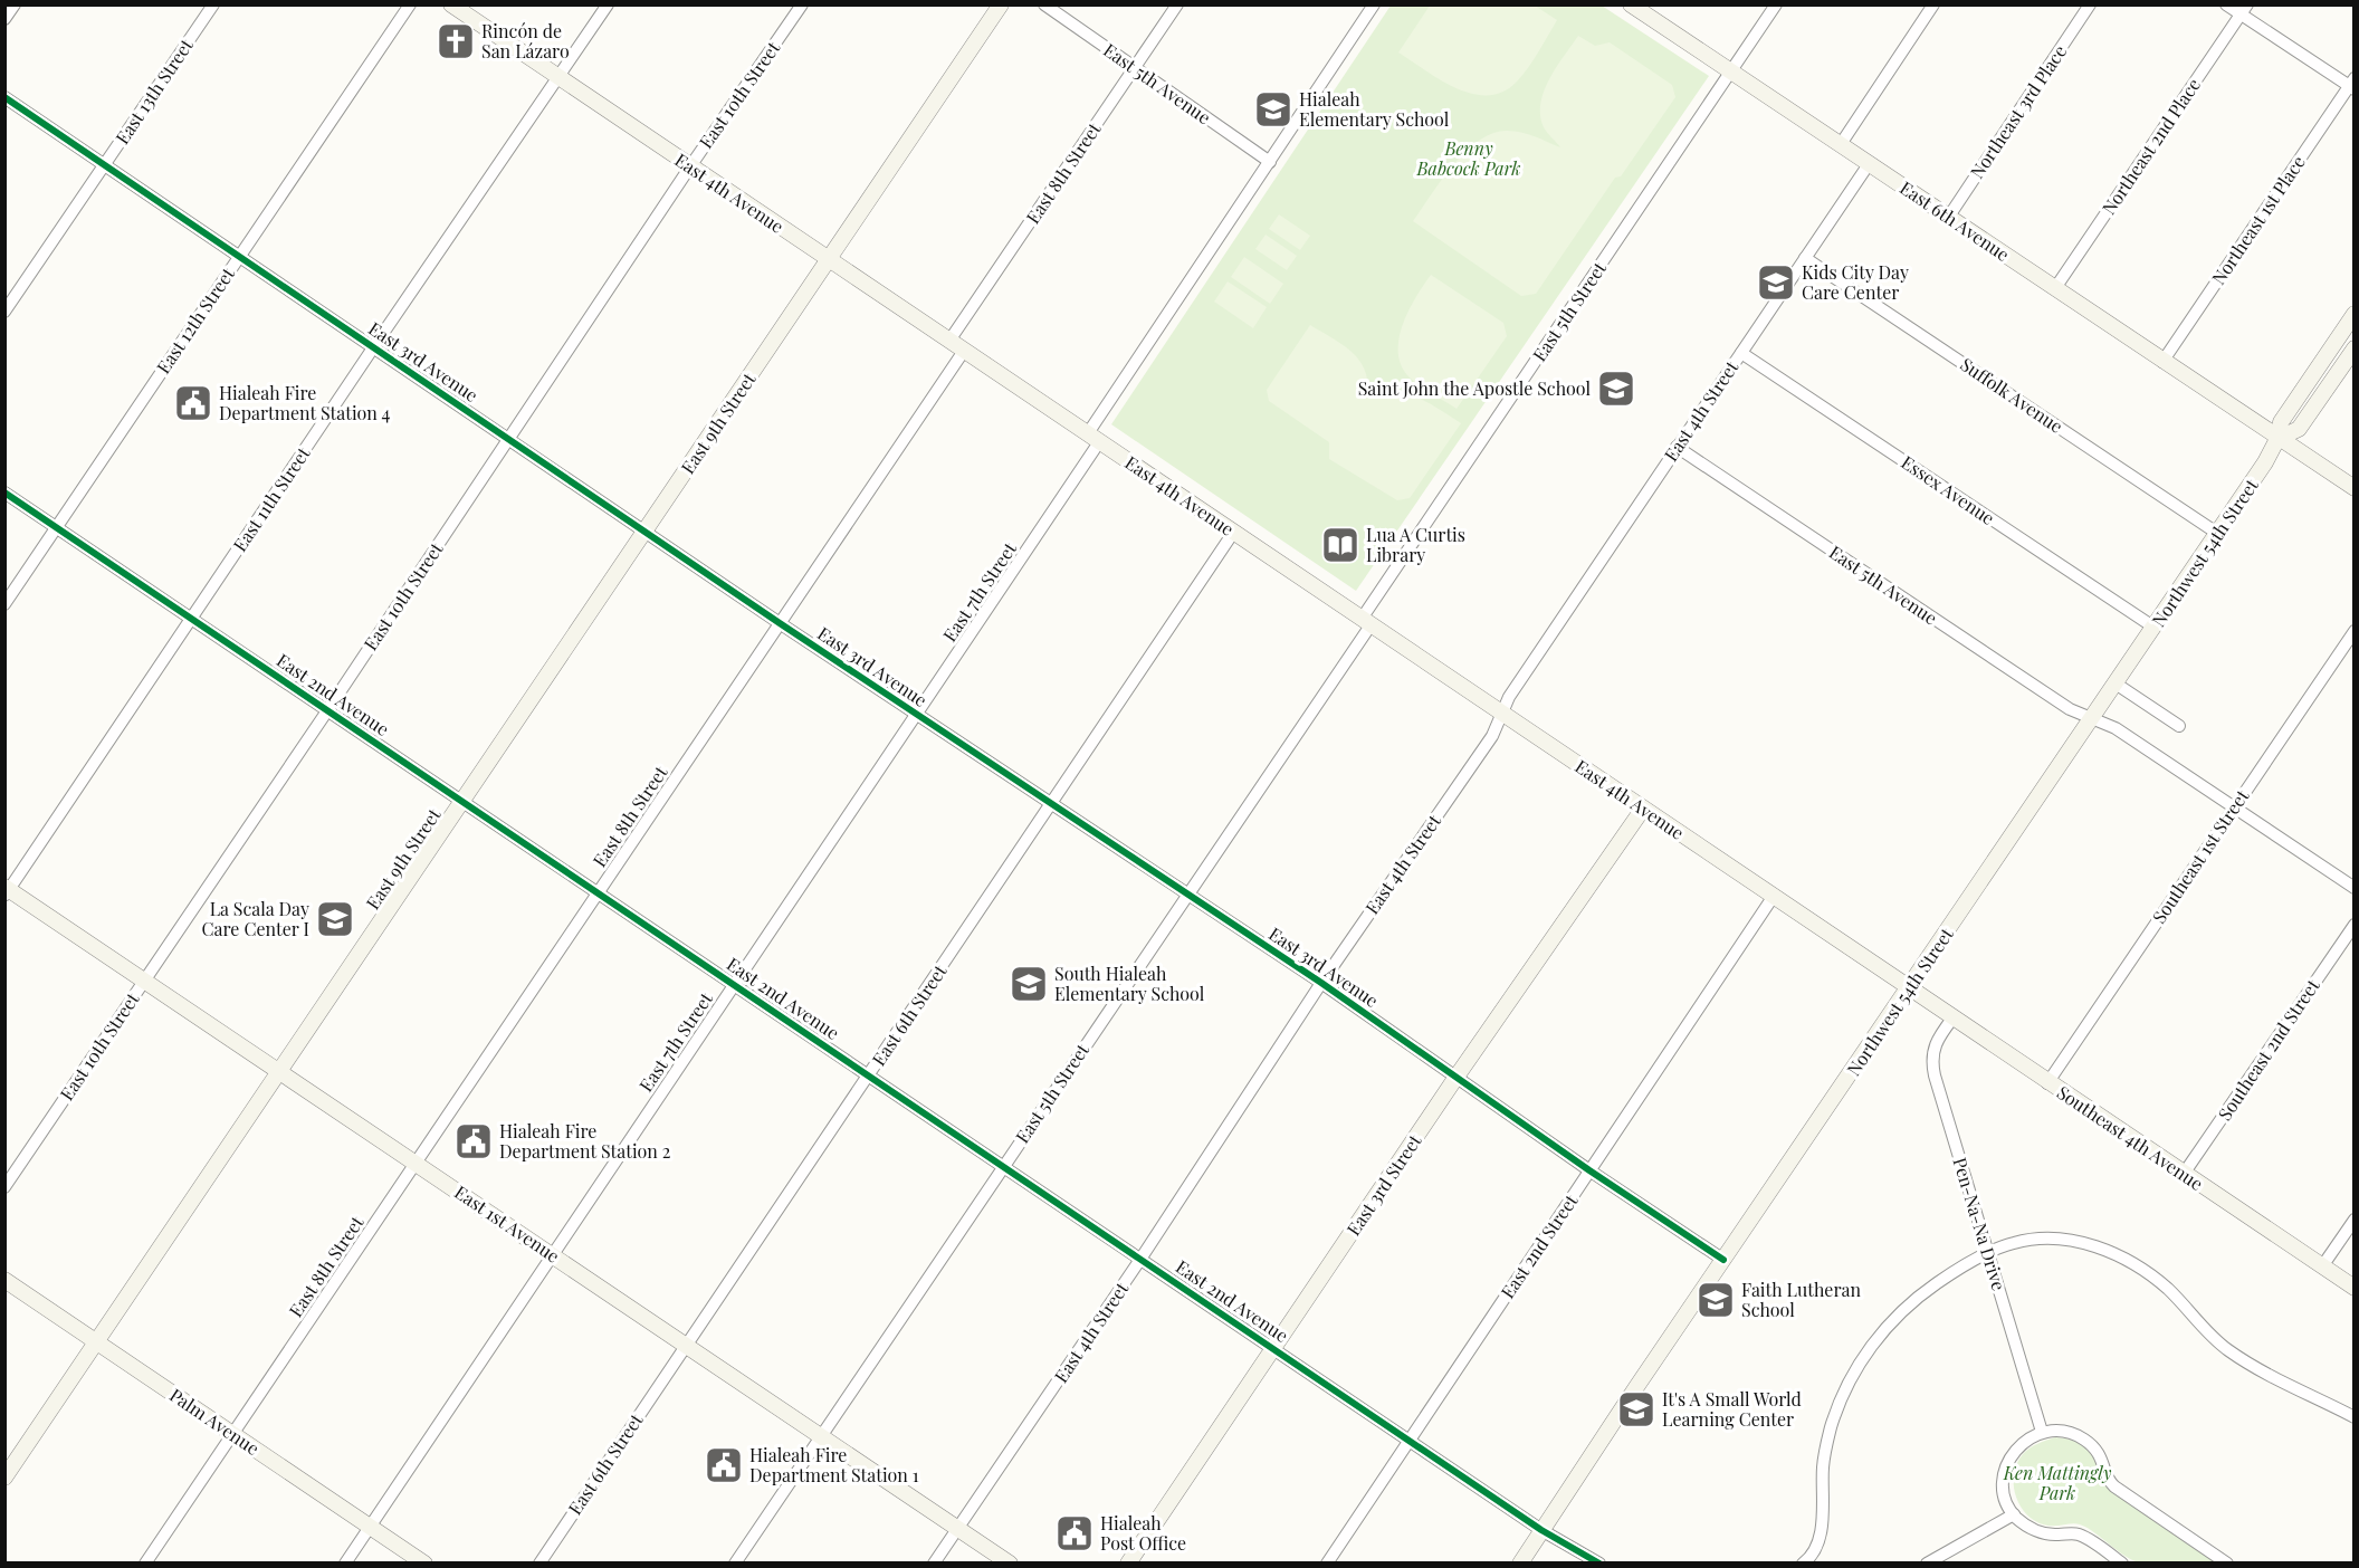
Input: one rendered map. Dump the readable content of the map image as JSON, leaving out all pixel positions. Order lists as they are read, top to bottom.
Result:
{
  "streets": {
    "main road": [
      "East 4th Avenue",
      "East 6th Avenue",
      "East 9th Street",
      "Northwest 54th Street",
      "Southeast 4th Avenue",
      "East 3rd Street",
      "East 1st Avenue",
      "Palm Avenue"
    ],
    "street": [
      "East 5th Avenue",
      "East 13th Street",
      "East 10th Street",
      "Northeast 3rd Place",
      "Northeast 2nd Place",
      "East 8th Street",
      "Northeast 1st Place",
      "East 5th Street",
      "East 12th Street",
      "East 3rd Avenue",
      "Suffolk Avenue",
      "East 4th Street",
      "Essex Avenue",
      "East 11th Street",
      "East 7th Street",
      "East 2nd Avenue",
      "Southeast 1st Street",
      "East 6th Street",
      "Southeast 2nd Street",
      "Pen-Na-Na Drive",
      "East 2nd Street"
    ]
  },
  "crossings": [
    ["East 5th Avenue", "East 8th Street"],
    ["East 5th Avenue", "East 4th Street"],
    ["East 5th Avenue", "Northwest 54th Street"],
    ["East 5th Avenue", "East 7th Street"],
    ["East 5th Avenue", "Southeast 1st Street"],
    ["East 13th Street", "East 3rd Avenue"],
    ["East 10th Street", "East 4th Avenue"],
    ["East 10th Street", "East 3rd Avenue"],
    ["East 10th Street", "East 2nd Avenue"],
    ["East 10th Street", "East 1st Avenue"],
    ["Northeast 3rd Place", "East 6th Avenue"],
    ["Northeast 2nd Place", "East 6th Avenue"],
    ["East 8th Street", "East 4th Avenue"],
    ["East 8th Street", "East 3rd Avenue"],
    ["East 8th Street", "East 2nd Avenue"],
    ["East 8th Street", "East 1st Avenue"],
    ["East 8th Street", "Palm Avenue"],
    ["East 4th Avenue", "East 5th Street"],
    ["East 4th Avenue", "East 4th Street"],
    ["East 4th Avenue", "East 9th Street"],
    ["East 4th Avenue", "East 11th Street"],
    ["East 4th Avenue", "Northwest 54th Street"],
    ["East 4th Avenue", "East 7th Street"],
    ["East 4th Avenue", "East 6th Street"],
    ["East 4th Avenue", "Southeast 4th Avenue"],
    ["East 4th Avenue", "East 3rd Street"],
    ["East 4th Avenue", "East 2nd Street"],
    ["Northeast 1st Place", "East 6th Avenue"],
    ["East 6th Avenue", "East 5th Street"],
    ["East 6th Avenue", "East 4th Street"],
    ["East 6th Avenue", "Northwest 54th Street"],
    ["East 5th Street", "East 3rd Avenue"],
    ["East 5th Street", "East 2nd Avenue"],
    ["East 5th Street", "East 1st Avenue"],
    ["East 12th Street", "East 3rd Avenue"],
    ["East 12th Street", "East 2nd Avenue"],
    ["East 3rd Avenue", "East 4th Street"],
    ["East 3rd Avenue", "East 9th Street"],
    ["East 3rd Avenue", "East 11th Street"],
    ["East 3rd Avenue", "Northwest 54th Street"],
    ["East 3rd Avenue", "East 7th Street"],
    ["East 3rd Avenue", "East 6th Street"],
    ["East 3rd Avenue", "East 3rd Street"],
    ["East 3rd Avenue", "East 2nd Street"],
    ["Suffolk Avenue", "East 4th Street"],
    ["Suffolk Avenue", "Northwest 54th Street"],
    ["East 4th Street", "Essex Avenue"],
    ["East 4th Street", "East 2nd Avenue"],
    ["East 4th Street", "East 1st Avenue"],
    ["East 9th Street", "East 2nd Avenue"],
    ["East 9th Street", "East 1st Avenue"],
    ["East 9th Street", "Palm Avenue"],
    ["Essex Avenue", "Northwest 54th Street"],
    ["East 11th Street", "East 2nd Avenue"],
    ["East 11th Street", "East 1st Avenue"],
    ["Northwest 54th Street", "East 2nd Avenue"],
    ["Northwest 54th Street", "Southeast 4th Avenue"],
    ["East 7th Street", "East 2nd Avenue"],
    ["East 7th Street", "East 1st Avenue"],
    ["East 7th Street", "Palm Avenue"],
    ["East 2nd Avenue", "East 6th Street"],
    ["East 2nd Avenue", "East 3rd Street"],
    ["East 2nd Avenue", "East 2nd Street"],
    ["Southeast 1st Street", "Southeast 4th Avenue"],
    ["East 6th Street", "East 1st Avenue"],
    ["Southeast 2nd Street", "Southeast 4th Avenue"],
    ["Southeast 4th Avenue", "Pen-Na-Na Drive"]
  ],
  "parks": ["Benny Babcock Park", "Ken Mattingly Park"],
  "places": {
    "church": ["Rincón de San Lázaro"],
    "school or university": [
      "Hialeah Elementary School",
      "Kids City Day Care Center",
      "Saint John the Apostle School",
      "La Scala Day Care Center I",
      "South Hialeah Elementary School",
      "Faith Lutheran School",
      "It's A Small World Learning Center"
    ],
    "public building": [
      "Hialeah Fire Department Station 4",
      "Hialeah Fire Department Station 2",
      "Hialeah Fire Department Station 1",
      "Hialeah Post Office"
    ],
    "library": ["Lua A Curtis Library"]
  }
}
